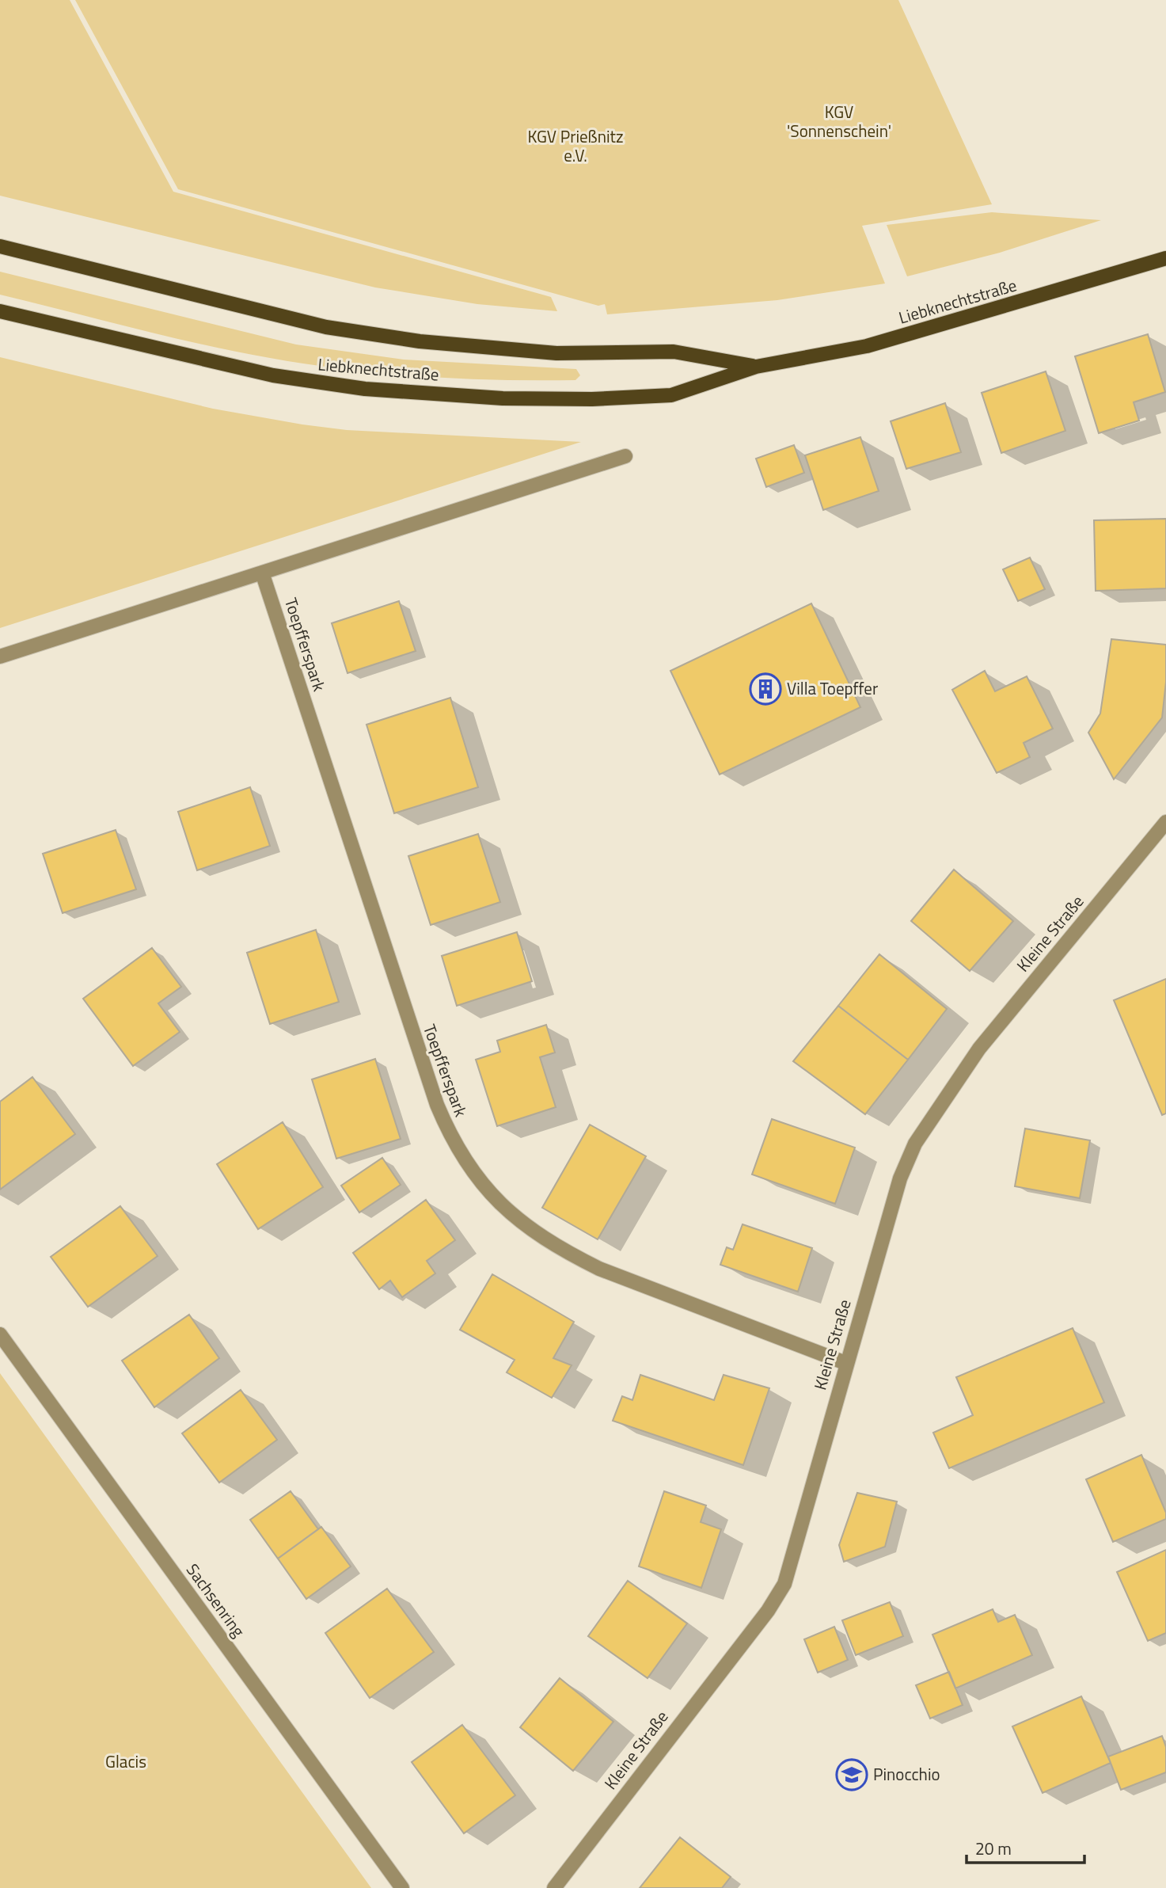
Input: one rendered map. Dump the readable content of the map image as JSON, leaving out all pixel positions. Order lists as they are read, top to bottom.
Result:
{
  "streets": {
    "main road": ["Liebknechtstraße"],
    "street": ["Toepfferspark", "Kleine Straße", "Sachsenring"]
  },
  "crossings": [
    ["Toepfferspark", "Kleine Straße"]
  ],
  "parks": ["KGV 'Sonnenschein'", "KGV Prießnitz e.V.", "Glacis"],
  "places": {
    "building": ["Villa Toepffer"],
    "school or university": ["Pinocchio"]
  },
  "scale_bar": "20 m"
}
